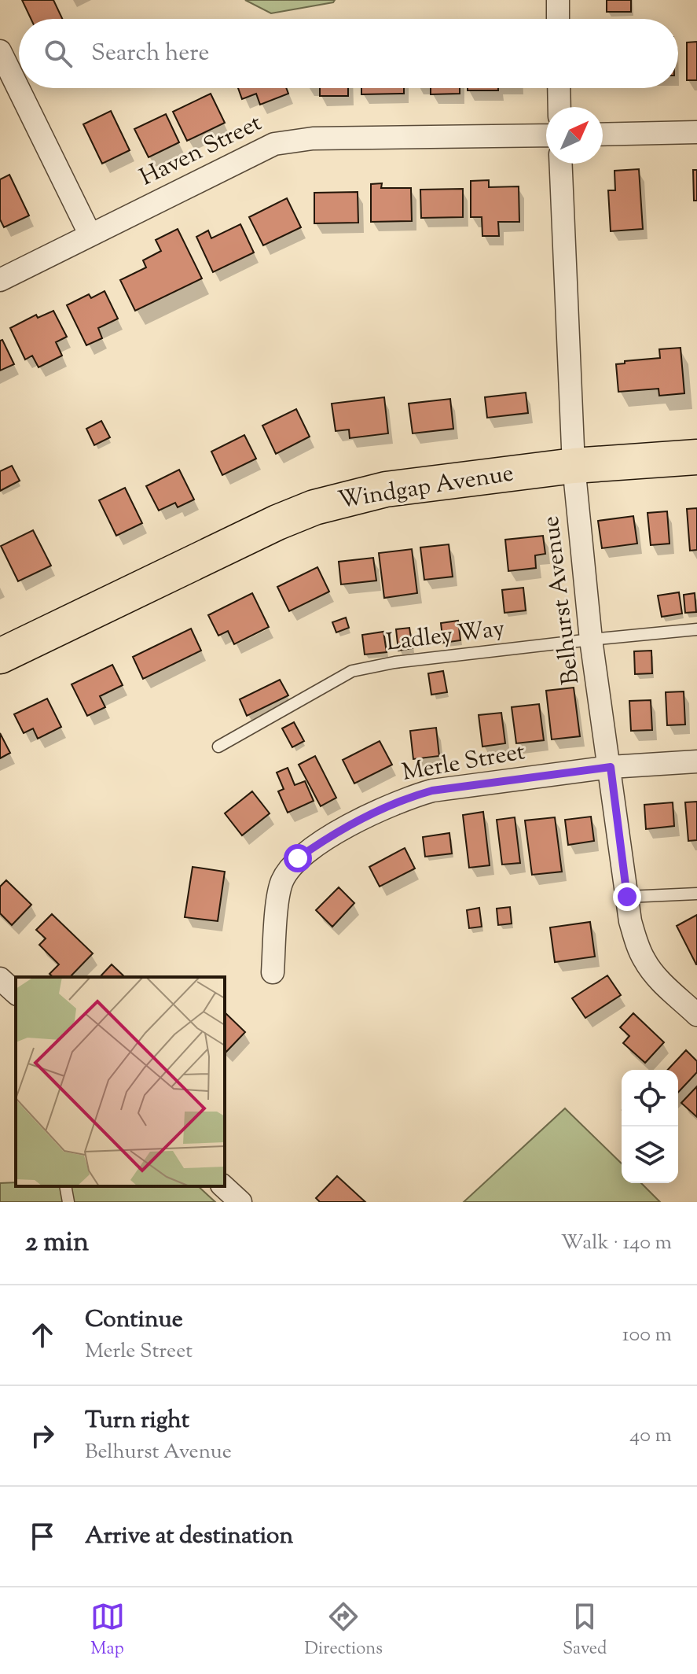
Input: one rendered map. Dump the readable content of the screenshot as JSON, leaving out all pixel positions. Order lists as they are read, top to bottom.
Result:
{
  "streets": {
    "main road": ["Windgap Avenue"],
    "street": ["Haven Street", "Belhurst Avenue", "Merle Street"],
    "lane": ["Ladley Way"]
  },
  "crossings": [
    ["Windgap Avenue", "Belhurst Avenue"],
    ["Belhurst Avenue", "Ladley Way"],
    ["Belhurst Avenue", "Merle Street"]
  ],
  "north": "top right",
  "page": {
    "search": "Search here",
    "heading": ["2 min", "Walk · 140 m"],
    "list": [
      ["Continue", "Merle Street", "100 m"],
      ["Turn right", "Belhurst Avenue", "40 m"],
      "Arrive at destination"
    ],
    "nav": ["Map", "Directions", "Saved"]
  }
}
